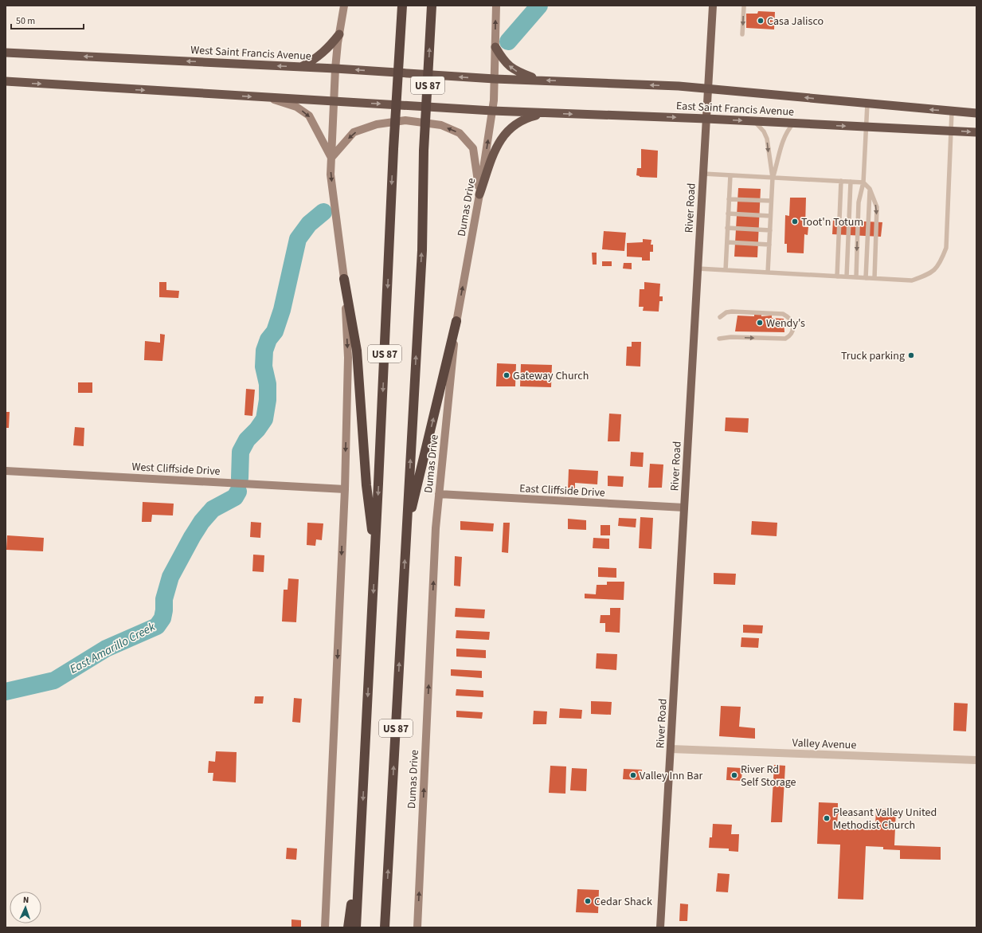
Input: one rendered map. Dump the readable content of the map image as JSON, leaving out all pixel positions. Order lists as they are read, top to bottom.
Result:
{
  "streets": {
    "highway": ["West Saint Francis Avenue", "US 87", "East Saint Francis Avenue"],
    "main road": [
      "Dumas Drive",
      "River Road",
      "West Cliffside Drive",
      "East Cliffside Drive"
    ],
    "street": ["Valley Avenue"]
  },
  "crossings": [
    ["West Saint Francis Avenue", "East Saint Francis Avenue"],
    ["West Saint Francis Avenue", "Dumas Drive"],
    ["East Saint Francis Avenue", "Dumas Drive"],
    ["East Saint Francis Avenue", "River Road"],
    ["Dumas Drive", "East Cliffside Drive"],
    ["River Road", "East Cliffside Drive"],
    ["River Road", "Valley Avenue"]
  ],
  "one_way": ["Dumas Drive"],
  "water": ["East Amarillo Creek"],
  "places": [
    "Casa Jalisco",
    "Toot'n Totum",
    "Wendy's",
    "Truck parking",
    "Gateway Church",
    "Valley Inn Bar",
    "River Rd Self Storage",
    "Pleasant Valley United Methodist Church",
    "Cedar Shack"
  ],
  "scale_bar": "50 m",
  "north": "top"
}
